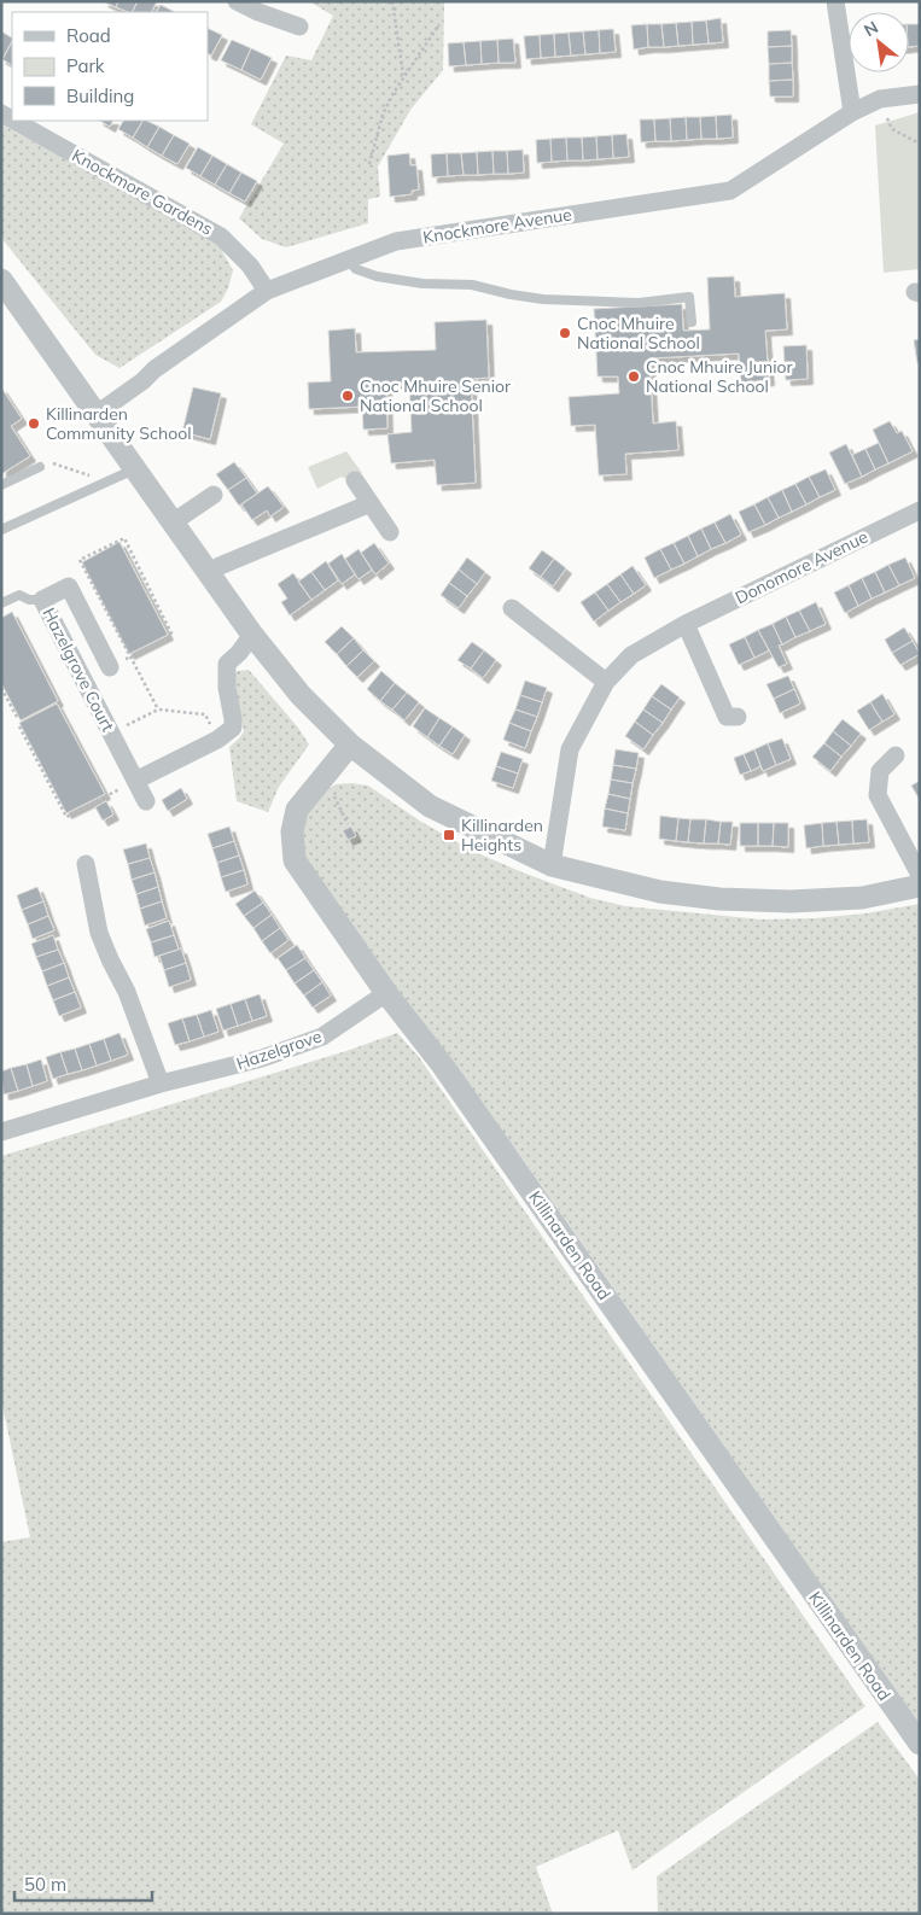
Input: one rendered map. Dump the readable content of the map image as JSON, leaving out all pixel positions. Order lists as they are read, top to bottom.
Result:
{
  "streets": {
    "street": [
      "Knockmore Gardens",
      "Knockmore Avenue",
      "Donomore Avenue",
      "Hazelgrove Court",
      "Hazelgrove",
      "Killinarden Road"
    ]
  },
  "crossings": [
    ["Knockmore Gardens", "Knockmore Avenue"],
    ["Hazelgrove", "Killinarden Road"]
  ],
  "places": {
    "other": [
      "Cnoc Mhuire National School",
      "Cnoc Mhuire Junior National School",
      "Cnoc Mhuire Senior National School",
      "Killinarden Community School"
    ],
    "transit": ["Killinarden Heights"]
  },
  "legend": ["Road", "Park", "Building"],
  "scale_bar": "50 m",
  "north": "top left"
}
